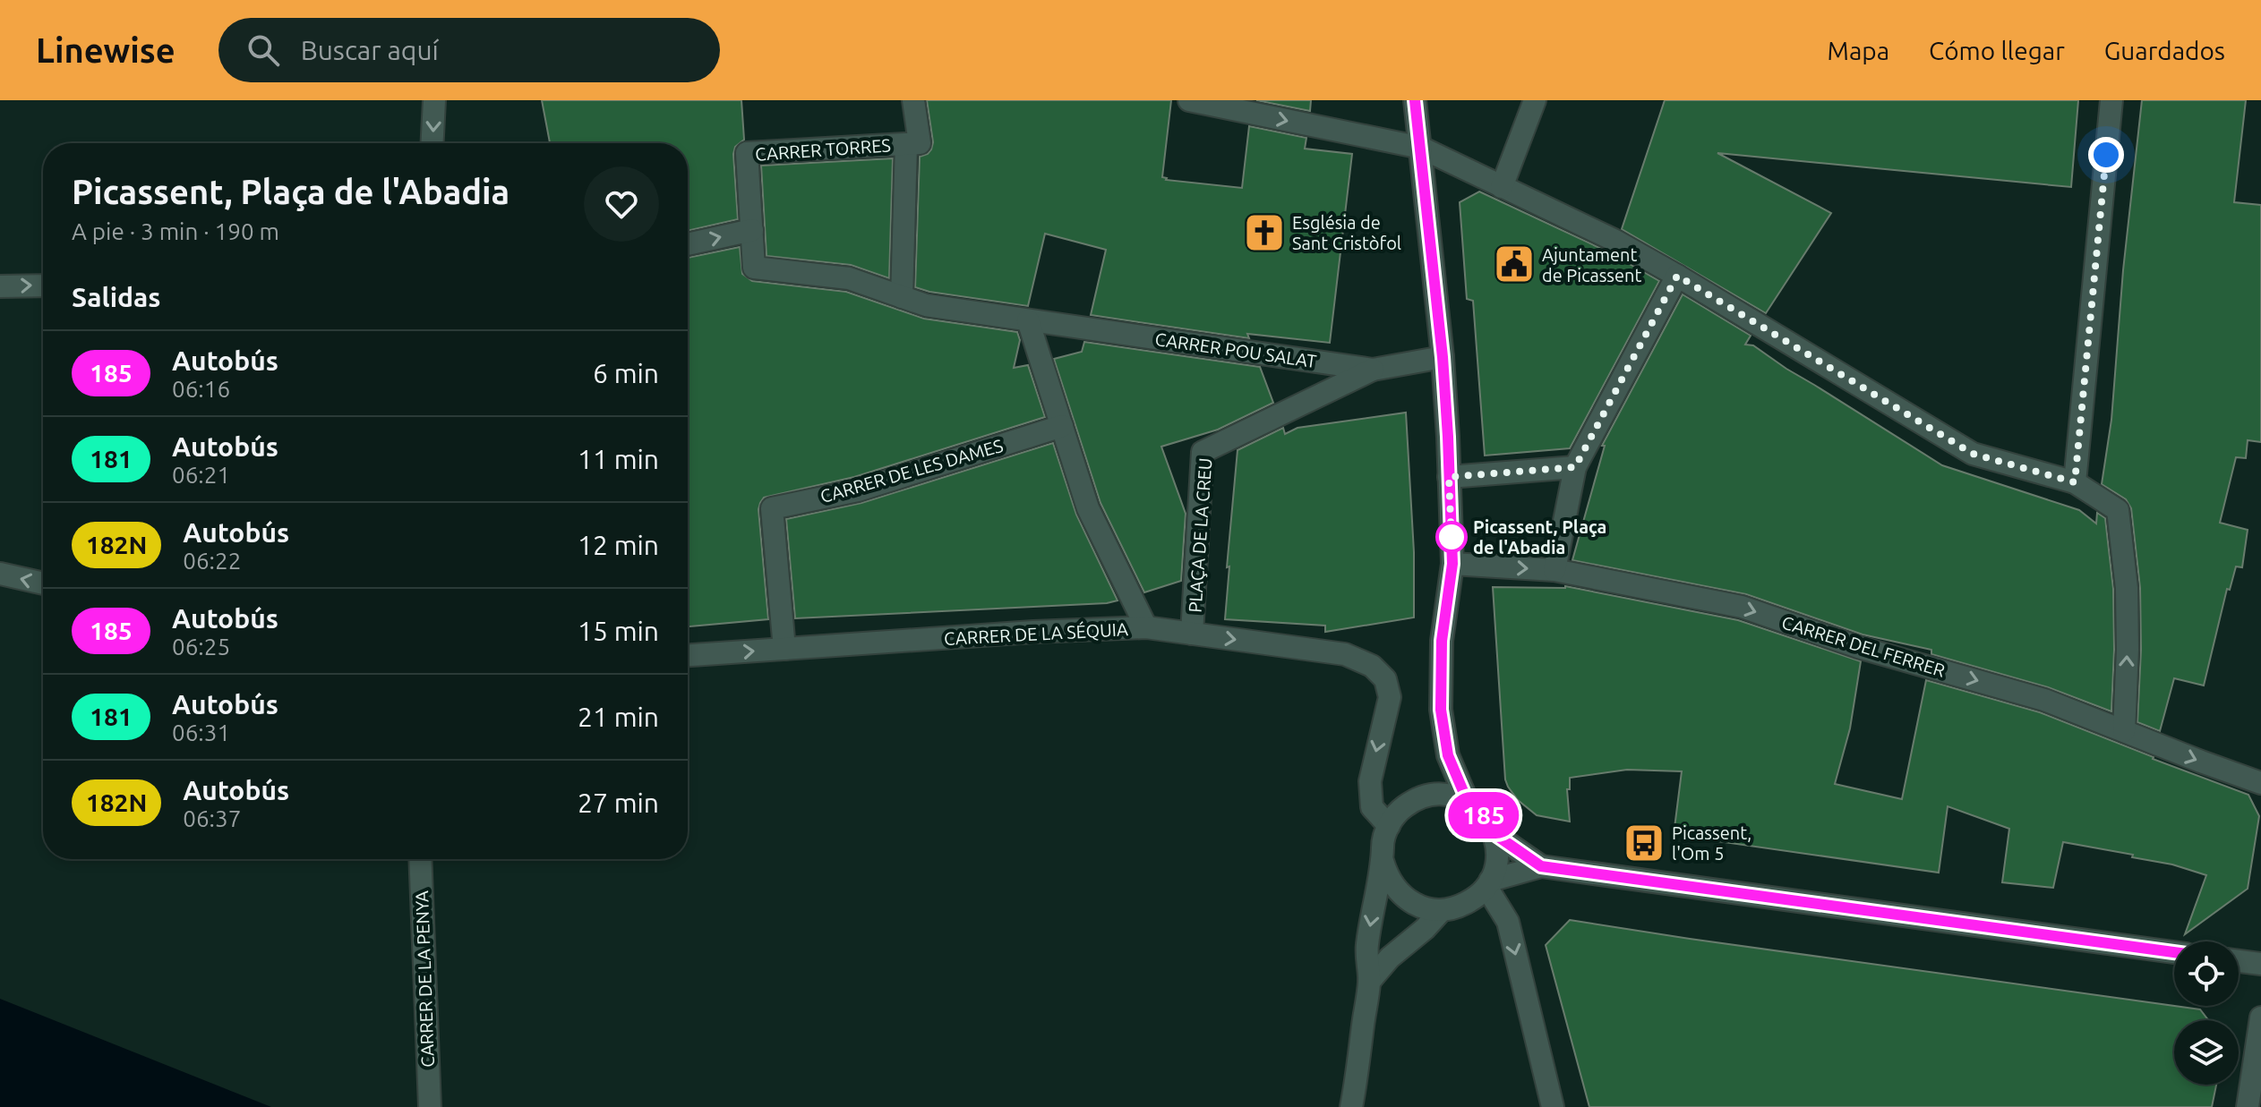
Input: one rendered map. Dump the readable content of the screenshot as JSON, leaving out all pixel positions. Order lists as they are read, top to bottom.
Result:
{
  "streets": {
    "street": [
      "CARRER TORRES",
      "CARRER POU SALAT",
      "CARRER DE LES DAMES",
      "PLAÇA DE LA CREU",
      "CARRER DE LA SÉQUIA",
      "CARRER DEL FERRER",
      "CARRER DE LA PENYA"
    ]
  },
  "crossings": [
    ["CARRER TORRES", "CARRER POU SALAT"],
    ["CARRER POU SALAT", "PLAÇA DE LA CREU"],
    ["CARRER DE LES DAMES", "CARRER DE LA SÉQUIA"],
    ["PLAÇA DE LA CREU", "CARRER DE LA SÉQUIA"]
  ],
  "one_way": ["CARRER DEL FERRER"],
  "places": {
    "church": ["Església de Sant Cristòfol"],
    "public building": ["Ajuntament de Picassent"],
    "other": ["Picassent, Plaça de l'Abadia"],
    "bus stop": ["Picassent, l'Om 5"]
  },
  "lines": ["bus line 185"],
  "page": {
    "header": "Linewise",
    "search": "Buscar aquí",
    "nav": ["Mapa", "Cómo llegar", "Guardados"],
    "on_map": "185",
    "heading": [
      ["Picassent, Plaça de l'Abadia", "A pie · 3 min · 190 m"],
      "Salidas"
    ],
    "list": [
      {
        "mark": "185",
        "name": "Autobús",
        "note": "06:16",
        "value": "6 min"
      },
      {
        "mark": "181",
        "name": "Autobús",
        "note": "06:21",
        "value": "11 min"
      },
      {
        "mark": "182N",
        "name": "Autobús",
        "note": "06:22",
        "value": "12 min"
      },
      {
        "mark": "185",
        "name": "Autobús",
        "note": "06:25",
        "value": "15 min"
      },
      {
        "mark": "181",
        "name": "Autobús",
        "note": "06:31",
        "value": "21 min"
      },
      {
        "mark": "182N",
        "name": "Autobús",
        "note": "06:37",
        "value": "27 min"
      }
    ]
  }
}
